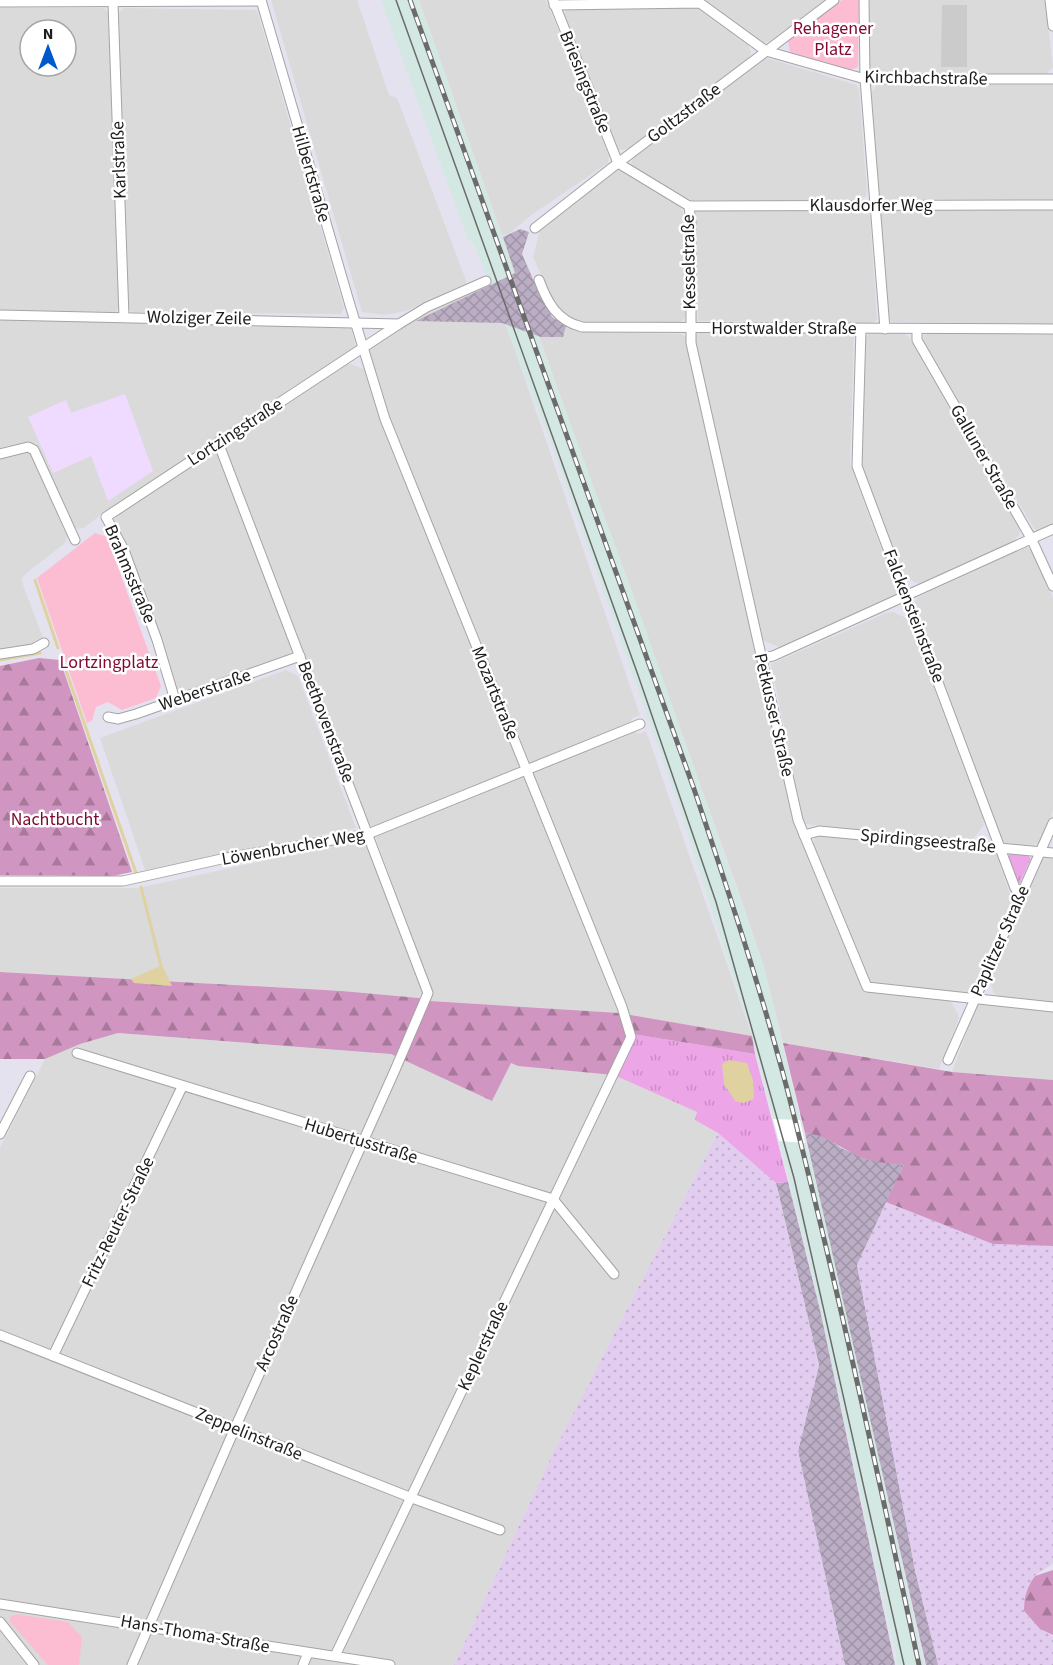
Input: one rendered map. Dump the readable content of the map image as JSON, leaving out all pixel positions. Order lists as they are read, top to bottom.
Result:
{
  "streets": {
    "street": [
      "Kirchbachstraße",
      "Briesingstraße",
      "Goltzstraße",
      "Karlstraße",
      "Hilbertstraße",
      "Klausdorfer Weg",
      "Kesselstraße",
      "Wolziger Zeile",
      "Horstwalder Straße",
      "Lortzingstraße",
      "Galluner Straße",
      "Brahmsstraße",
      "Falckensteinstraße",
      "Weberstraße",
      "Mozartstraße",
      "Petkusser Straße",
      "Beethovenstraße",
      "Spirdingseestraße",
      "Löwenbrucher Weg",
      "Paplitzer Straße",
      "Hubertusstraße",
      "Fritz-Reuter-Straße",
      "Arcostraße",
      "Keplerstraße",
      "Zeppelinstraße",
      "Hans-Thoma-Straße"
    ]
  },
  "crossings": [
    ["Kirchbachstraße", "Goltzstraße"],
    ["Briesingstraße", "Goltzstraße"],
    ["Briesingstraße", "Kesselstraße"],
    ["Goltzstraße", "Kesselstraße"],
    ["Karlstraße", "Wolziger Zeile"],
    ["Hilbertstraße", "Wolziger Zeile"],
    ["Hilbertstraße", "Lortzingstraße"],
    ["Hilbertstraße", "Mozartstraße"],
    ["Klausdorfer Weg", "Kesselstraße"],
    ["Kesselstraße", "Horstwalder Straße"],
    ["Kesselstraße", "Petkusser Straße"],
    ["Horstwalder Straße", "Galluner Straße"],
    ["Horstwalder Straße", "Falckensteinstraße"],
    ["Horstwalder Straße", "Petkusser Straße"],
    ["Lortzingstraße", "Brahmsstraße"],
    ["Lortzingstraße", "Mozartstraße"],
    ["Lortzingstraße", "Beethovenstraße"],
    ["Brahmsstraße", "Weberstraße"],
    ["Falckensteinstraße", "Spirdingseestraße"],
    ["Falckensteinstraße", "Paplitzer Straße"],
    ["Weberstraße", "Beethovenstraße"],
    ["Mozartstraße", "Löwenbrucher Weg"],
    ["Mozartstraße", "Keplerstraße"],
    ["Petkusser Straße", "Spirdingseestraße"],
    ["Petkusser Straße", "Paplitzer Straße"],
    ["Beethovenstraße", "Löwenbrucher Weg"],
    ["Beethovenstraße", "Arcostraße"],
    ["Spirdingseestraße", "Paplitzer Straße"],
    ["Hubertusstraße", "Fritz-Reuter-Straße"],
    ["Hubertusstraße", "Arcostraße"],
    ["Hubertusstraße", "Keplerstraße"],
    ["Fritz-Reuter-Straße", "Zeppelinstraße"],
    ["Arcostraße", "Zeppelinstraße"],
    ["Arcostraße", "Hans-Thoma-Straße"],
    ["Keplerstraße", "Zeppelinstraße"],
    ["Keplerstraße", "Hans-Thoma-Straße"]
  ],
  "parks": ["Rehagener Platz", "Lortzingplatz", "Nachtbucht"],
  "north": "top"
}
